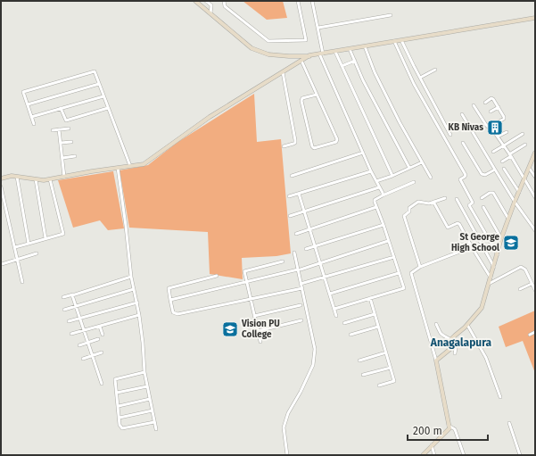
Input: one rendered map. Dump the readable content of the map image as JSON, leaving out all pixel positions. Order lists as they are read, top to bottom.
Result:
{
  "districts": ["Anagalapura"],
  "places": {
    "building": ["KB Nivas"],
    "school or university": ["St George High School", "Vision PU College"]
  },
  "scale_bar": "200 m"
}
